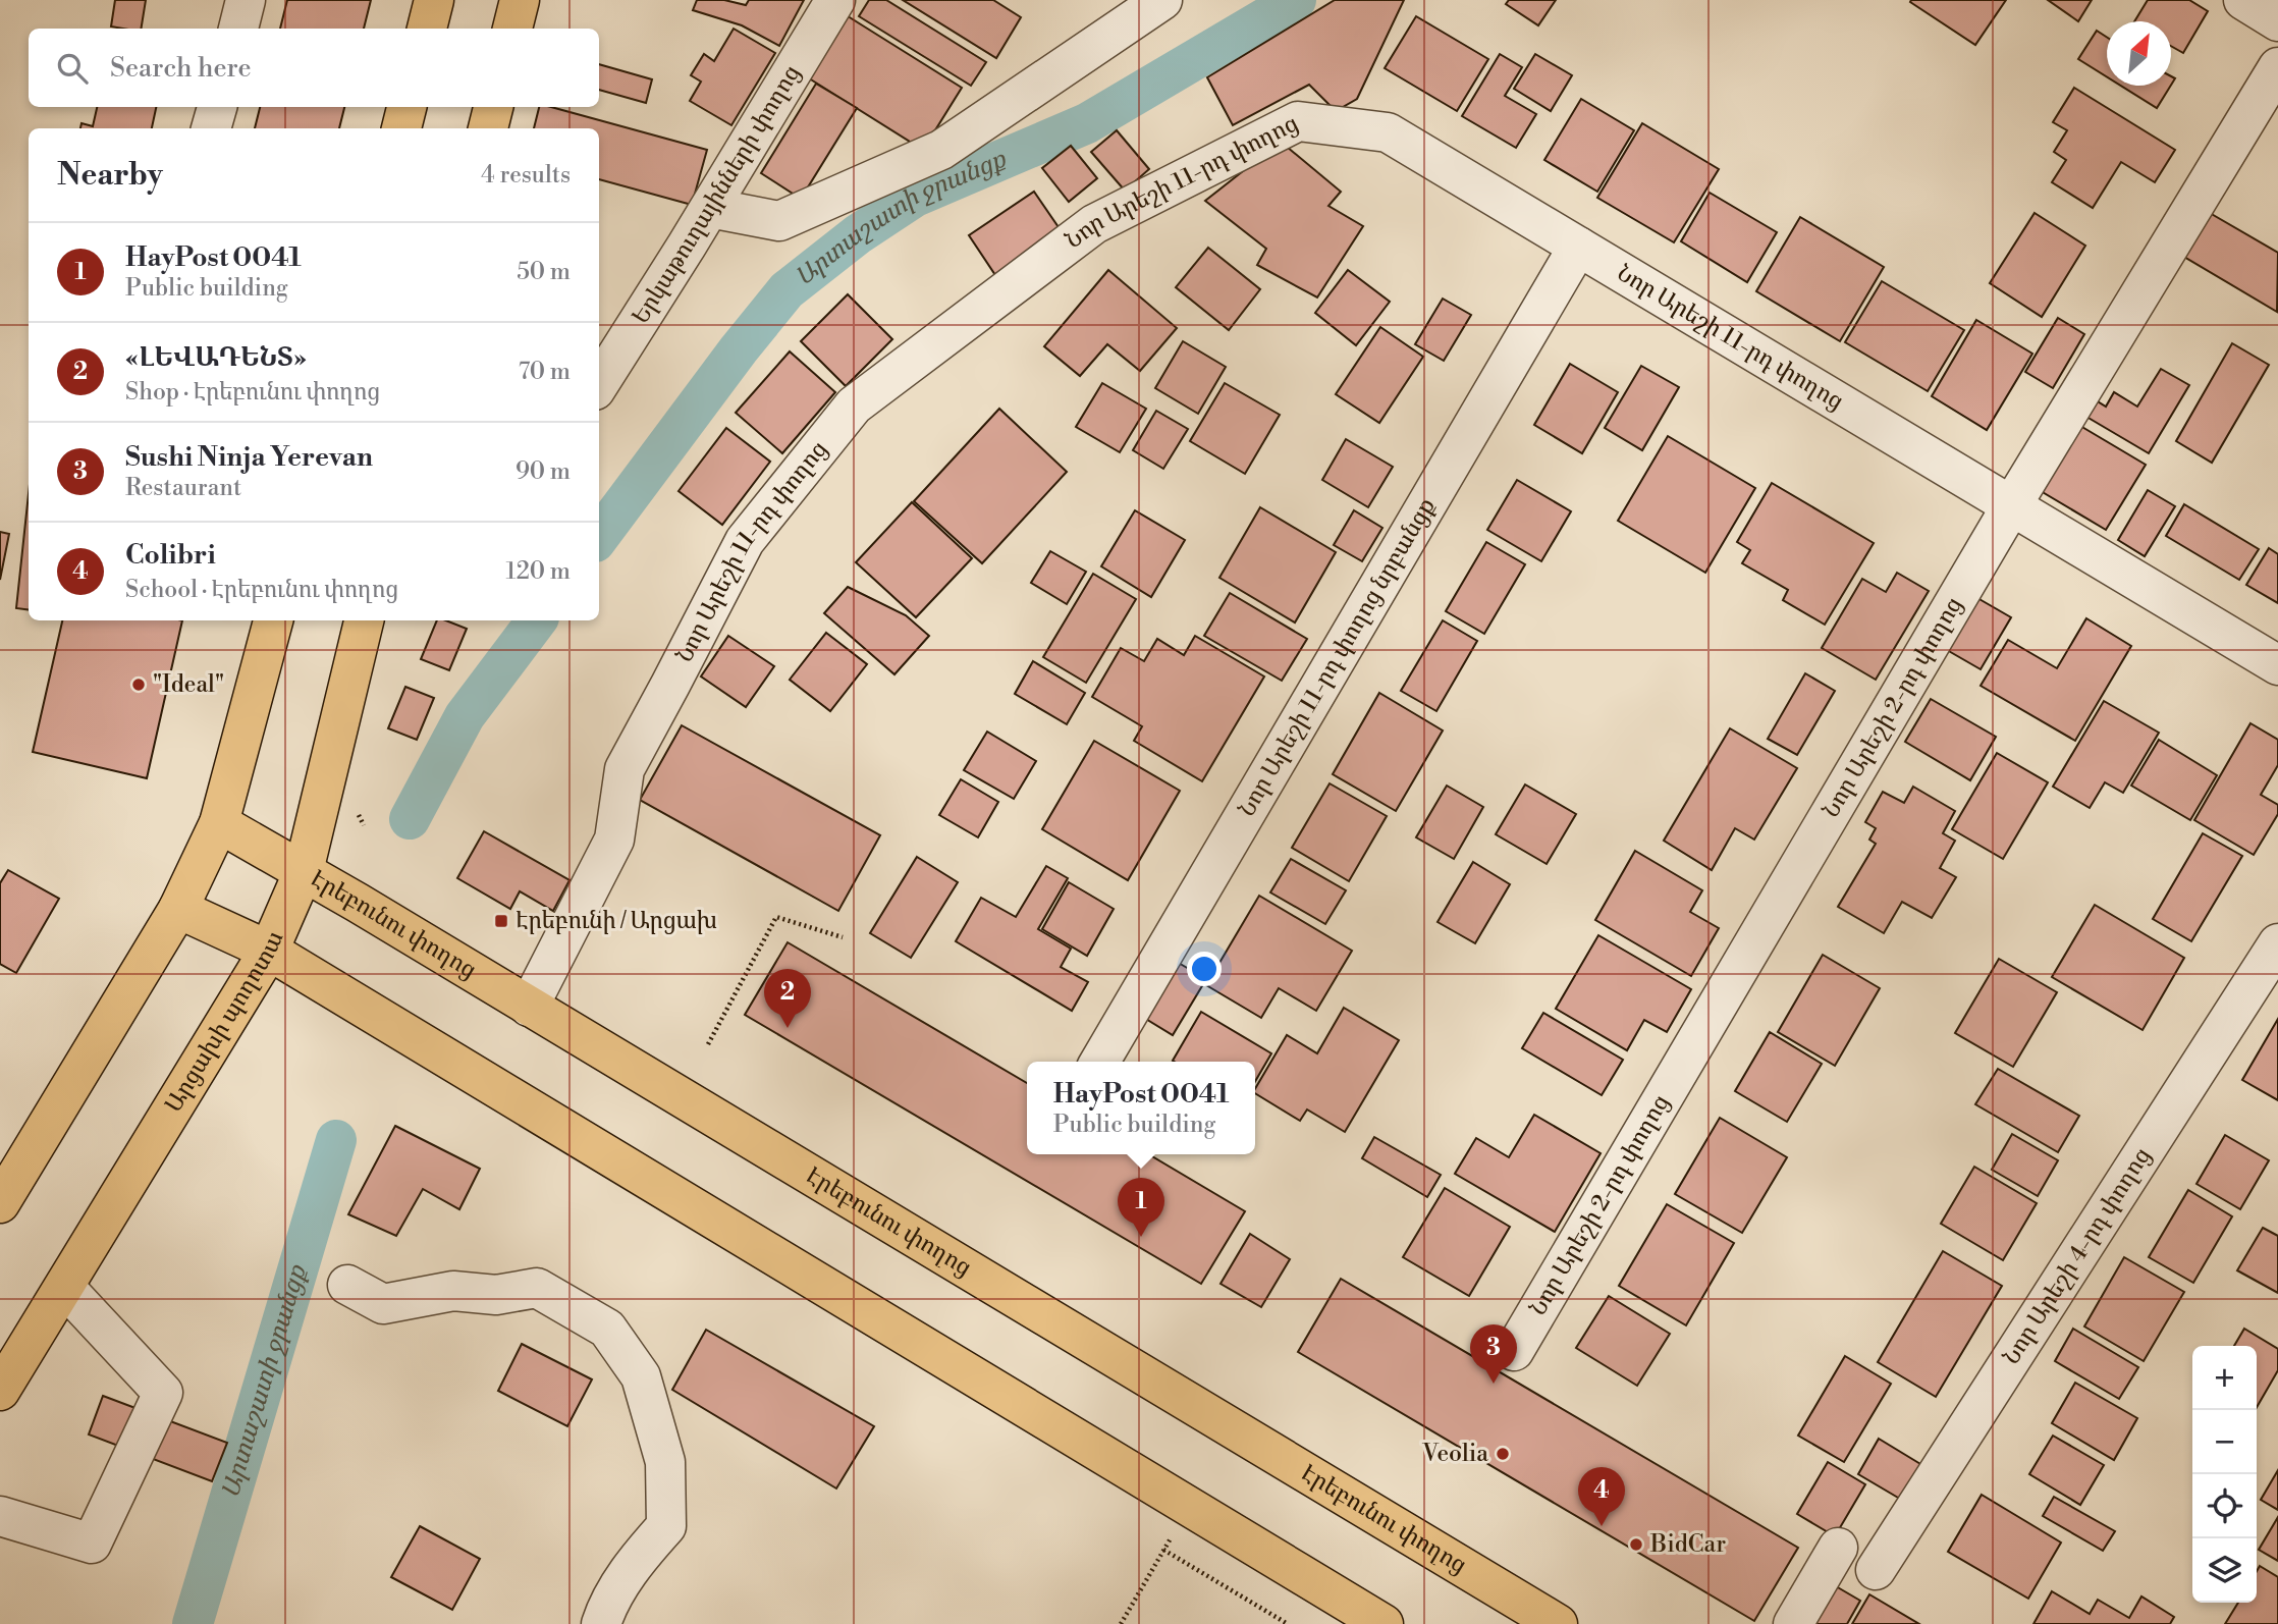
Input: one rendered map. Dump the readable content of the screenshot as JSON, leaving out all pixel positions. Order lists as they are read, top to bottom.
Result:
{
  "streets": {
    "main road": ["Էրեբունու փողոց", "Արցախի պողոտա"],
    "street": [
      "Նոր Արեշի 11-րդ փողոց",
      "Երկաթուղայինների փողոց",
      "Նոր Արեշի 11-րդ փողոց նրբանցք",
      "Նոր Արեշի 2-րդ փողոց",
      "Նոր Արեշի 4-րդ փողոց"
    ]
  },
  "crossings": [
    ["Նոր Արեշի 11-րդ փողոց", "Նոր Արեշի 11-րդ փողոց նրբանցք"],
    ["Նոր Արեշի 11-րդ փողոց", "Նոր Արեշի 2-րդ փողոց"],
    ["Նոր Արեշի 11-րդ փողոց", "Էրեբունու փողոց"],
    ["Էրեբունու փողոց", "Արցախի պողոտա"]
  ],
  "water": ["Արտաշատի ջրանցք"],
  "places": {
    "other": ["\"Ideal\"", "Veolia", "BidCar"],
    "transit": ["Էրեբունի / Արցախ"]
  },
  "north": "top right",
  "page": {
    "search": "Search here",
    "heading": ["Nearby", "4 results"],
    "list": [
      {
        "mark": "1",
        "name": "HayPost 0041",
        "note": "Public building",
        "value": "50 m"
      },
      {
        "mark": "2",
        "name": "«ԼԵՎԱԴԵՆՏ»",
        "note": "Shop · Էրեբունու փողոց",
        "value": "70 m"
      },
      {
        "mark": "3",
        "name": "Sushi Ninja Yerevan",
        "note": "Restaurant",
        "value": "90 m"
      },
      {
        "mark": "4",
        "name": "Colibri",
        "note": "School · Էրեբունու փողոց",
        "value": "120 m"
      }
    ],
    "pins": [
      "2",
      "1",
      "3",
      "4"
    ],
    "popup": ["HayPost 0041", "Public building"],
    "map_buttons": ["+", "−"]
  }
}
